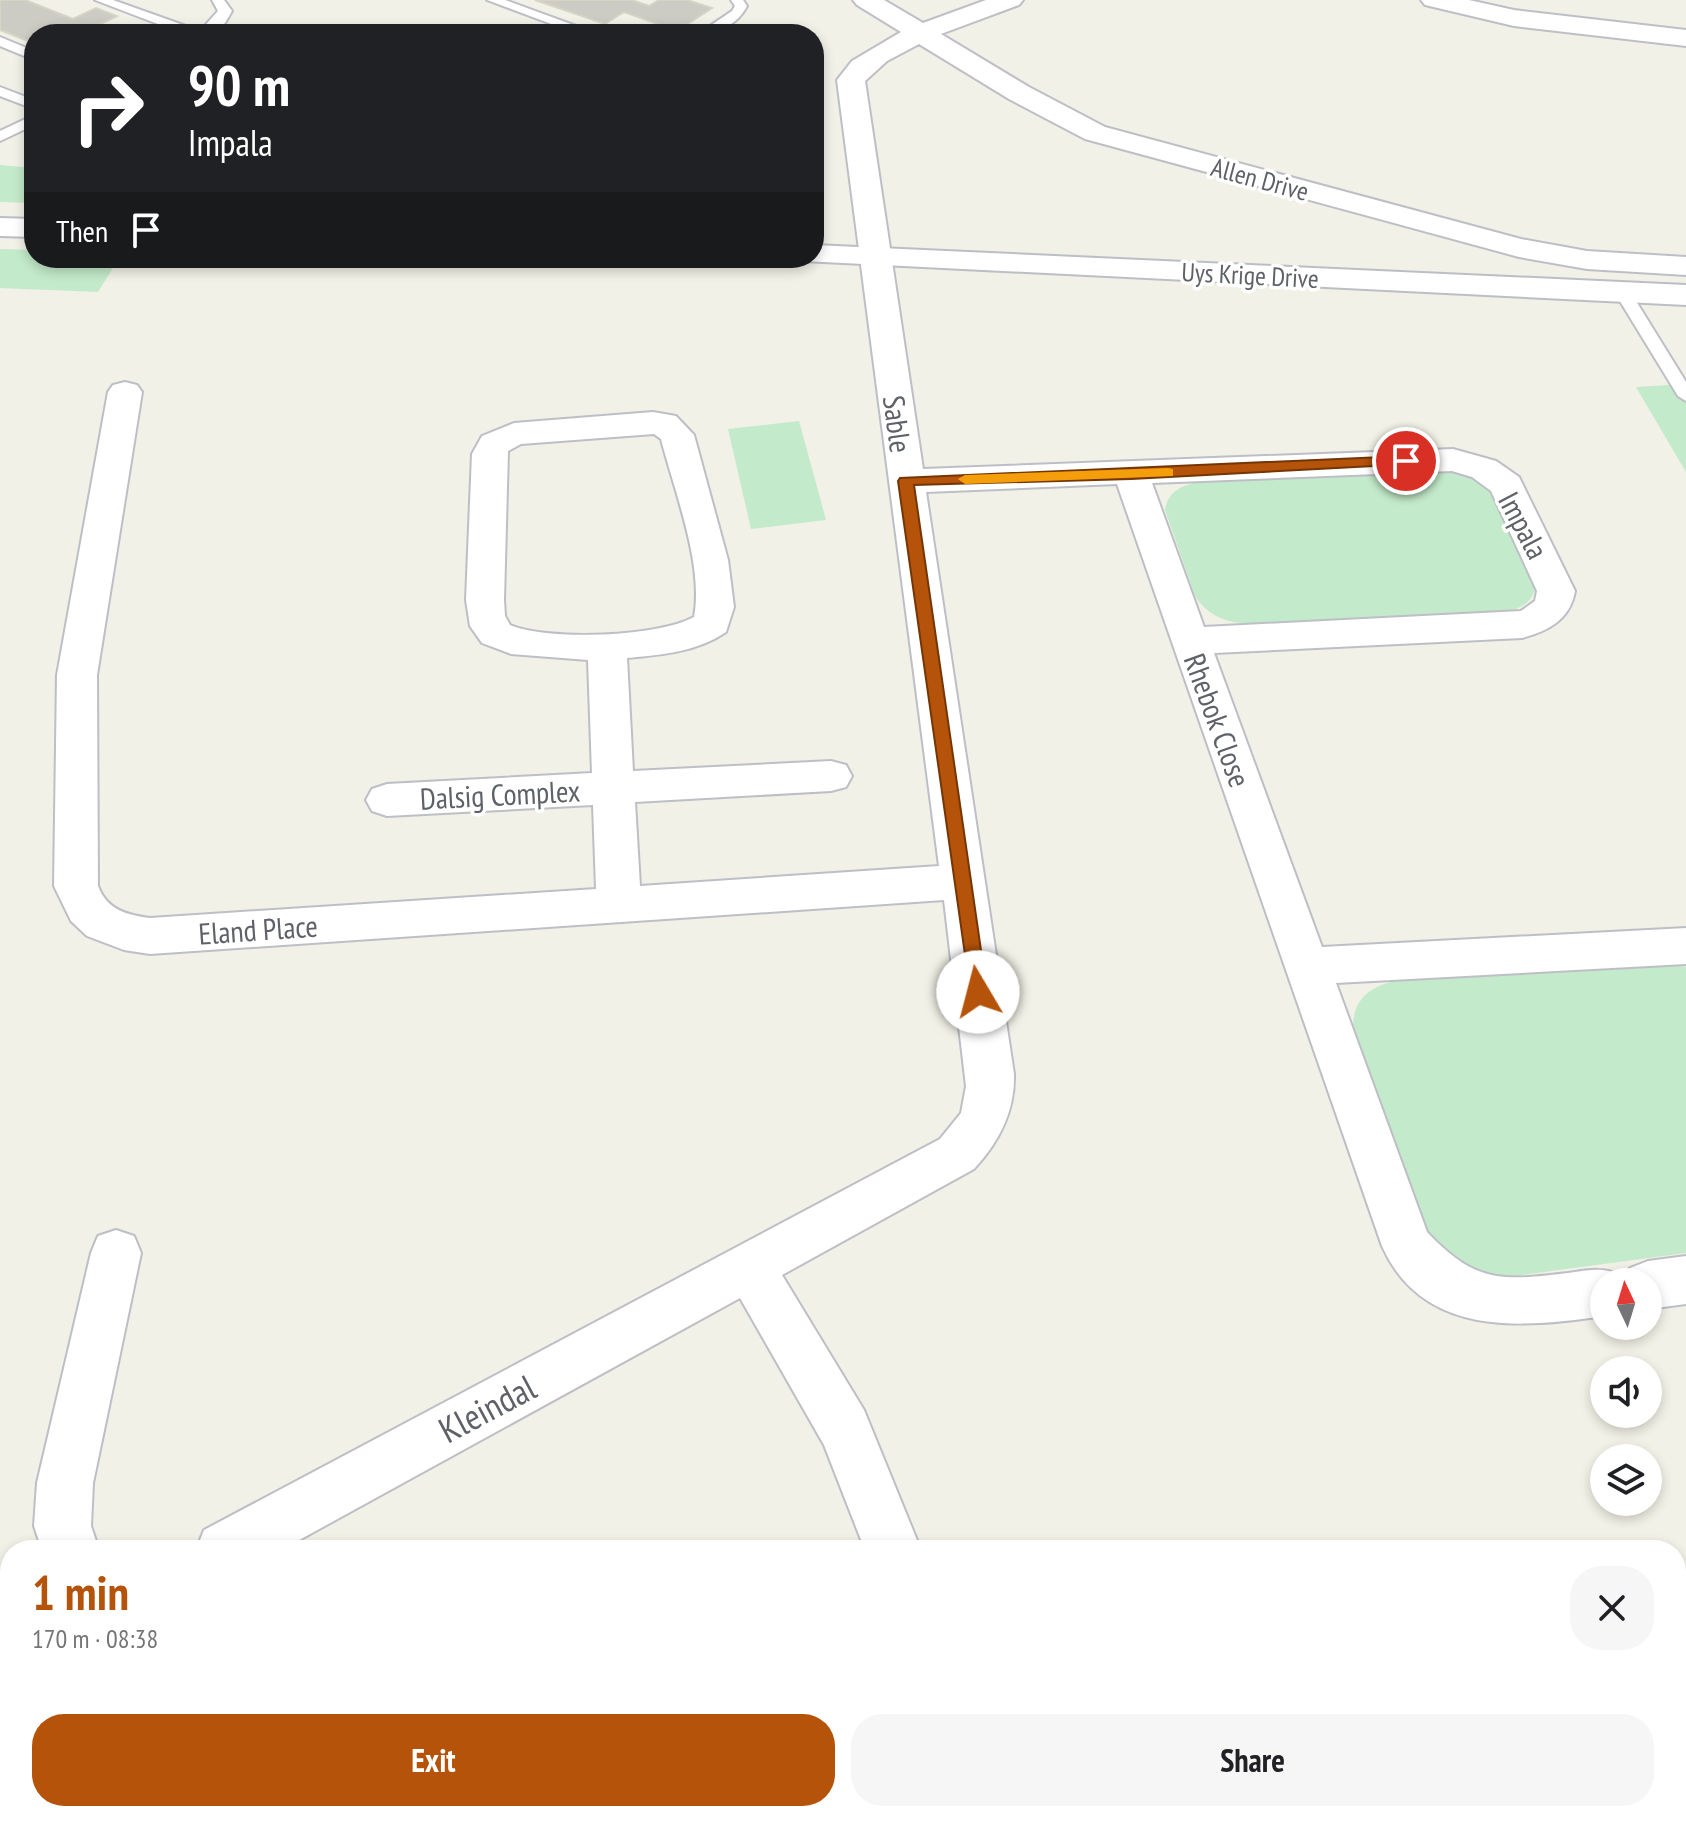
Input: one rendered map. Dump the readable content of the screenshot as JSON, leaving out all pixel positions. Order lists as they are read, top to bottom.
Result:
{
  "streets": {
    "street": [
      "Allen Drive",
      "Uys Krige Drive",
      "Sable",
      "Impala",
      "Rhebok Close",
      "Dalsig Complex",
      "Eland Place",
      "Kleindal"
    ]
  },
  "crossings": [
    ["Allen Drive", "Sable"],
    ["Uys Krige Drive", "Sable"],
    ["Sable", "Impala"],
    ["Sable", "Eland Place"],
    ["Sable", "Kleindal"],
    ["Impala", "Rhebok Close"],
    ["Dalsig Complex", "Eland Place"]
  ],
  "north": "top",
  "page": {
    "turn": ["90 m", "Impala"],
    "then": "Then",
    "heading": ["1 min", "170 m · 08:38"],
    "buttons": ["Exit", "Share"]
  }
}
